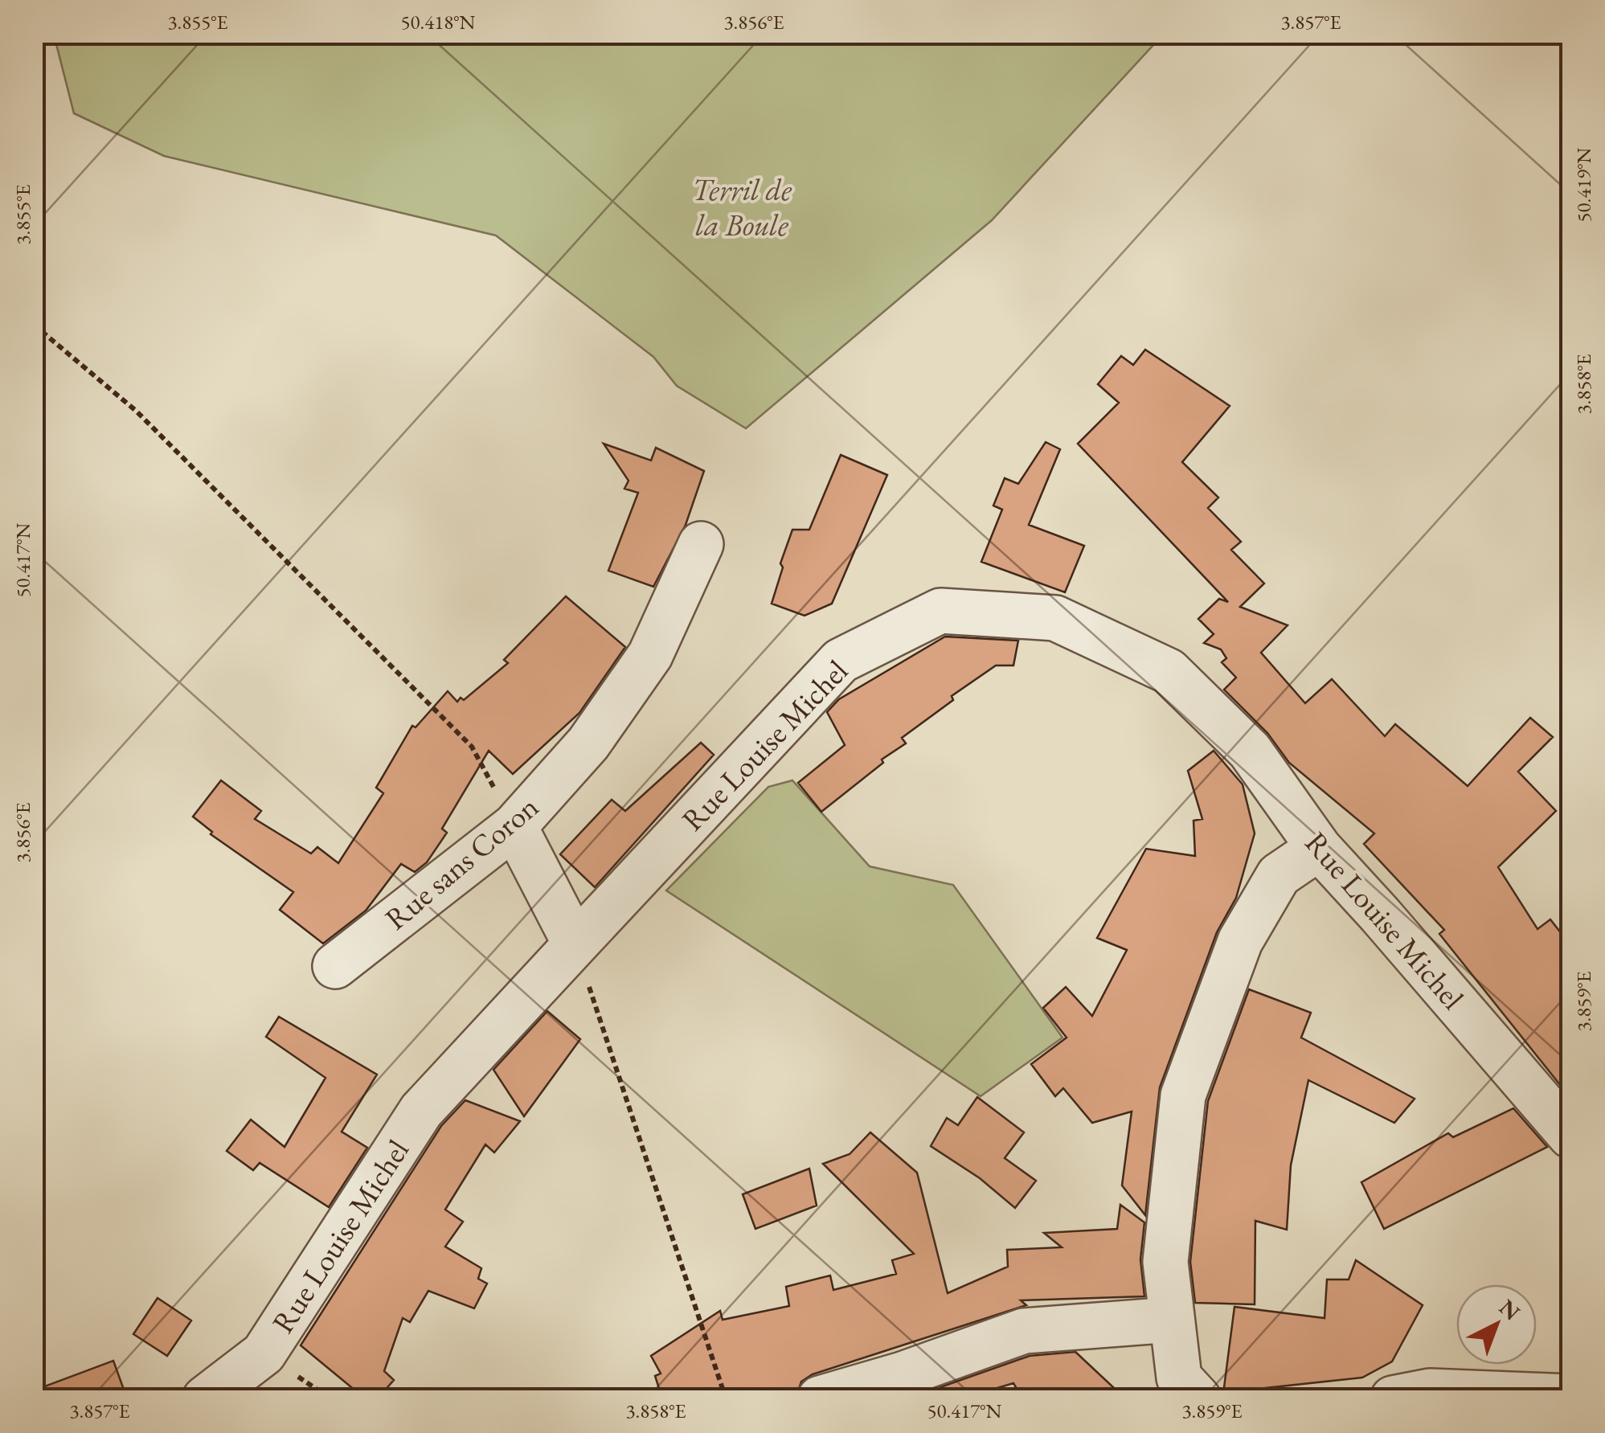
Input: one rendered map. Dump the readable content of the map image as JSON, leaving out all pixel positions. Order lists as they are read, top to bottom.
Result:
{
  "streets": {
    "street": ["Rue Louise Michel", "Rue sans Coron"]
  },
  "parks": ["Terril de la Boule"],
  "north": "top right",
  "coordinates": [
    "3.855°E",
    "50.418°N",
    "3.856°E",
    "3.857°E",
    "50.419°N",
    "3.858°E",
    "50.417°N",
    "3.859°E"
  ]
}
